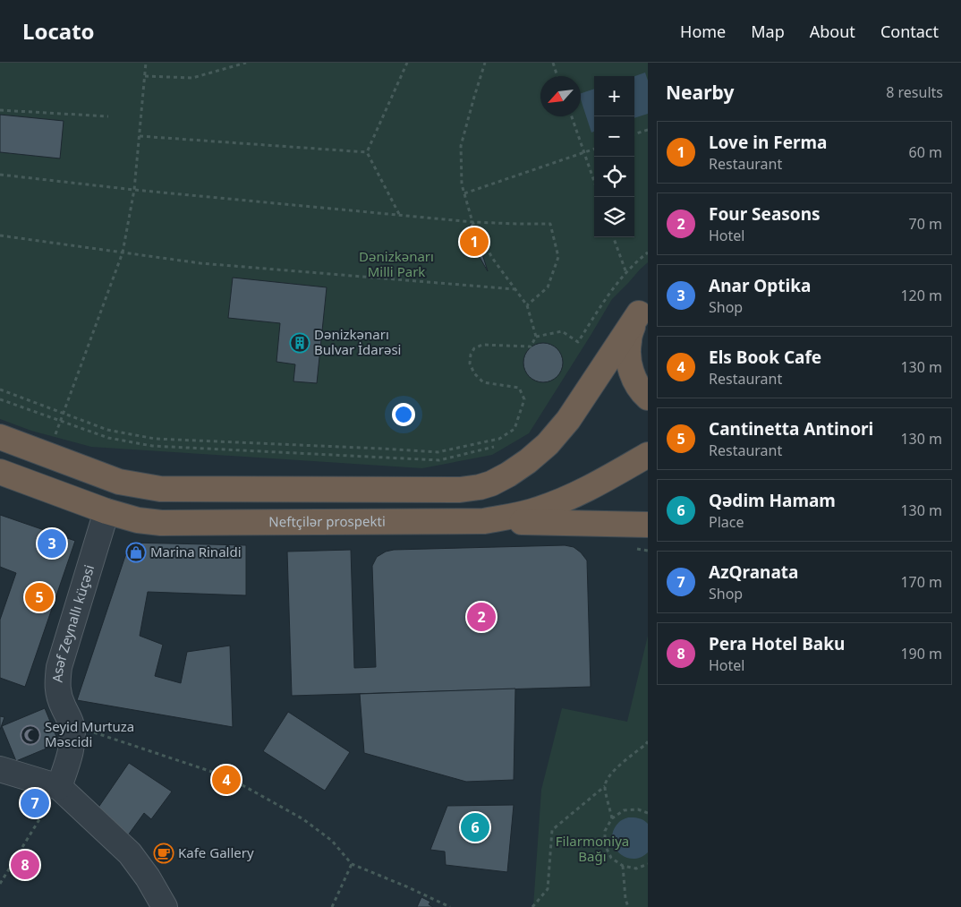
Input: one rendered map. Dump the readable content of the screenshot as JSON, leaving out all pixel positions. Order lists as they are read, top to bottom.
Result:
{
  "streets": {
    "highway": ["Neftçilər prospekti"],
    "street": ["Asəf Zeynallı küçəsi"]
  },
  "crossings": [
    ["Neftçilər prospekti", "Asəf Zeynallı küçəsi"]
  ],
  "parks": ["Dənizkənarı Milli Park", "Filarmoniya Bağı"],
  "places": {
    "building": ["Dənizkənarı Bulvar İdarəsi"],
    "shop": ["Marina Rinaldi"],
    "mosque": ["Seyid Murtuza Məscidi"],
    "cafe": ["Kafe Gallery"]
  },
  "north": "bottom left",
  "page": {
    "header": "Locato",
    "nav": [
      "Home",
      "Map",
      "About",
      "Contact"
    ],
    "heading": ["Nearby", "8 results"],
    "map_buttons": ["+", "−"],
    "list": [
      {
        "mark": "1",
        "name": "Love in Ferma",
        "note": "Restaurant",
        "value": "60 m"
      },
      {
        "mark": "2",
        "name": "Four Seasons",
        "note": "Hotel",
        "value": "70 m"
      },
      {
        "mark": "3",
        "name": "Anar Optika",
        "note": "Shop",
        "value": "120 m"
      },
      {
        "mark": "4",
        "name": "Els Book Cafe",
        "note": "Restaurant",
        "value": "130 m"
      },
      {
        "mark": "5",
        "name": "Cantinetta Antinori",
        "note": "Restaurant",
        "value": "130 m"
      },
      {
        "mark": "6",
        "name": "Qədim Hamam",
        "note": "Place",
        "value": "130 m"
      },
      {
        "mark": "7",
        "name": "AzQranata",
        "note": "Shop",
        "value": "170 m"
      },
      {
        "mark": "8",
        "name": "Pera Hotel Baku",
        "note": "Hotel",
        "value": "190 m"
      }
    ],
    "pins": [
      "1",
      "3",
      "5",
      "2",
      "4",
      "7",
      "6",
      "8"
    ]
  }
}
